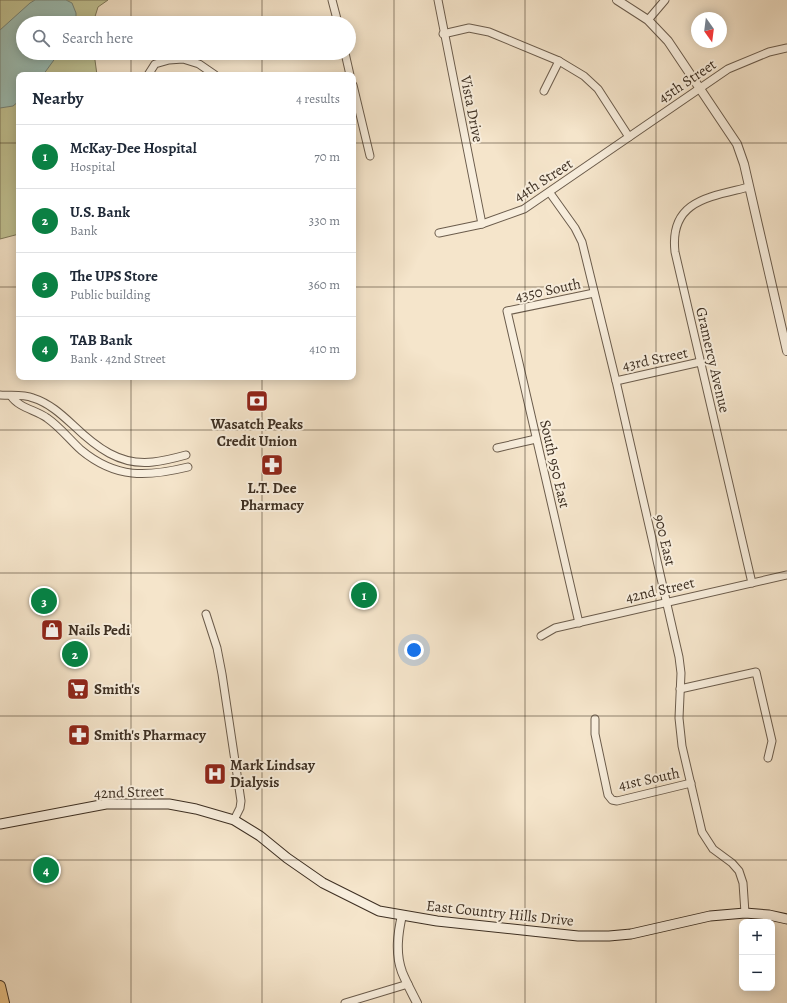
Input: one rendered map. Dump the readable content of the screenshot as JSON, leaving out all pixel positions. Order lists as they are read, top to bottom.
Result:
{
  "streets": {
    "main road": ["42nd Street", "East Country Hills Drive"],
    "street": [
      "45th Street",
      "Vista Drive",
      "44th Street",
      "4350 South",
      "43rd Street",
      "Gramercy Avenue",
      "South 950 East",
      "900 East",
      "41st South"
    ]
  },
  "crossings": [
    ["45th Street", "44th Street"],
    ["Vista Drive", "44th Street"],
    ["44th Street", "900 East"],
    ["4350 South", "South 950 East"],
    ["4350 South", "900 East"],
    ["43rd Street", "Gramercy Avenue"],
    ["43rd Street", "900 East"],
    ["Gramercy Avenue", "42nd Street"],
    ["South 950 East", "42nd Street"],
    ["900 East", "42nd Street"],
    ["900 East", "41st South"],
    ["900 East", "East Country Hills Drive"],
    ["42nd Street", "East Country Hills Drive"]
  ],
  "places": {
    "bank": ["Wasatch Peaks Credit Union"],
    "pharmacy": ["L.T. Dee Pharmacy", "Smith's Pharmacy"],
    "shop": ["Nails Pedi"],
    "supermarket": ["Smith's"],
    "hospital": ["Mark Lindsay Dialysis"]
  },
  "north": "bottom",
  "page": {
    "search": "Search here",
    "heading": ["Nearby", "4 results"],
    "list": [
      {
        "mark": "1",
        "name": "McKay-Dee Hospital",
        "note": "Hospital",
        "value": "70 m"
      },
      {
        "mark": "2",
        "name": "U.S. Bank",
        "note": "Bank",
        "value": "330 m"
      },
      {
        "mark": "3",
        "name": "The UPS Store",
        "note": "Public building",
        "value": "360 m"
      },
      {
        "mark": "4",
        "name": "TAB Bank",
        "note": "Bank · 42nd Street",
        "value": "410 m"
      }
    ],
    "pins": [
      "1",
      "3",
      "2",
      "4"
    ],
    "map_buttons": ["+", "−"]
  }
}
